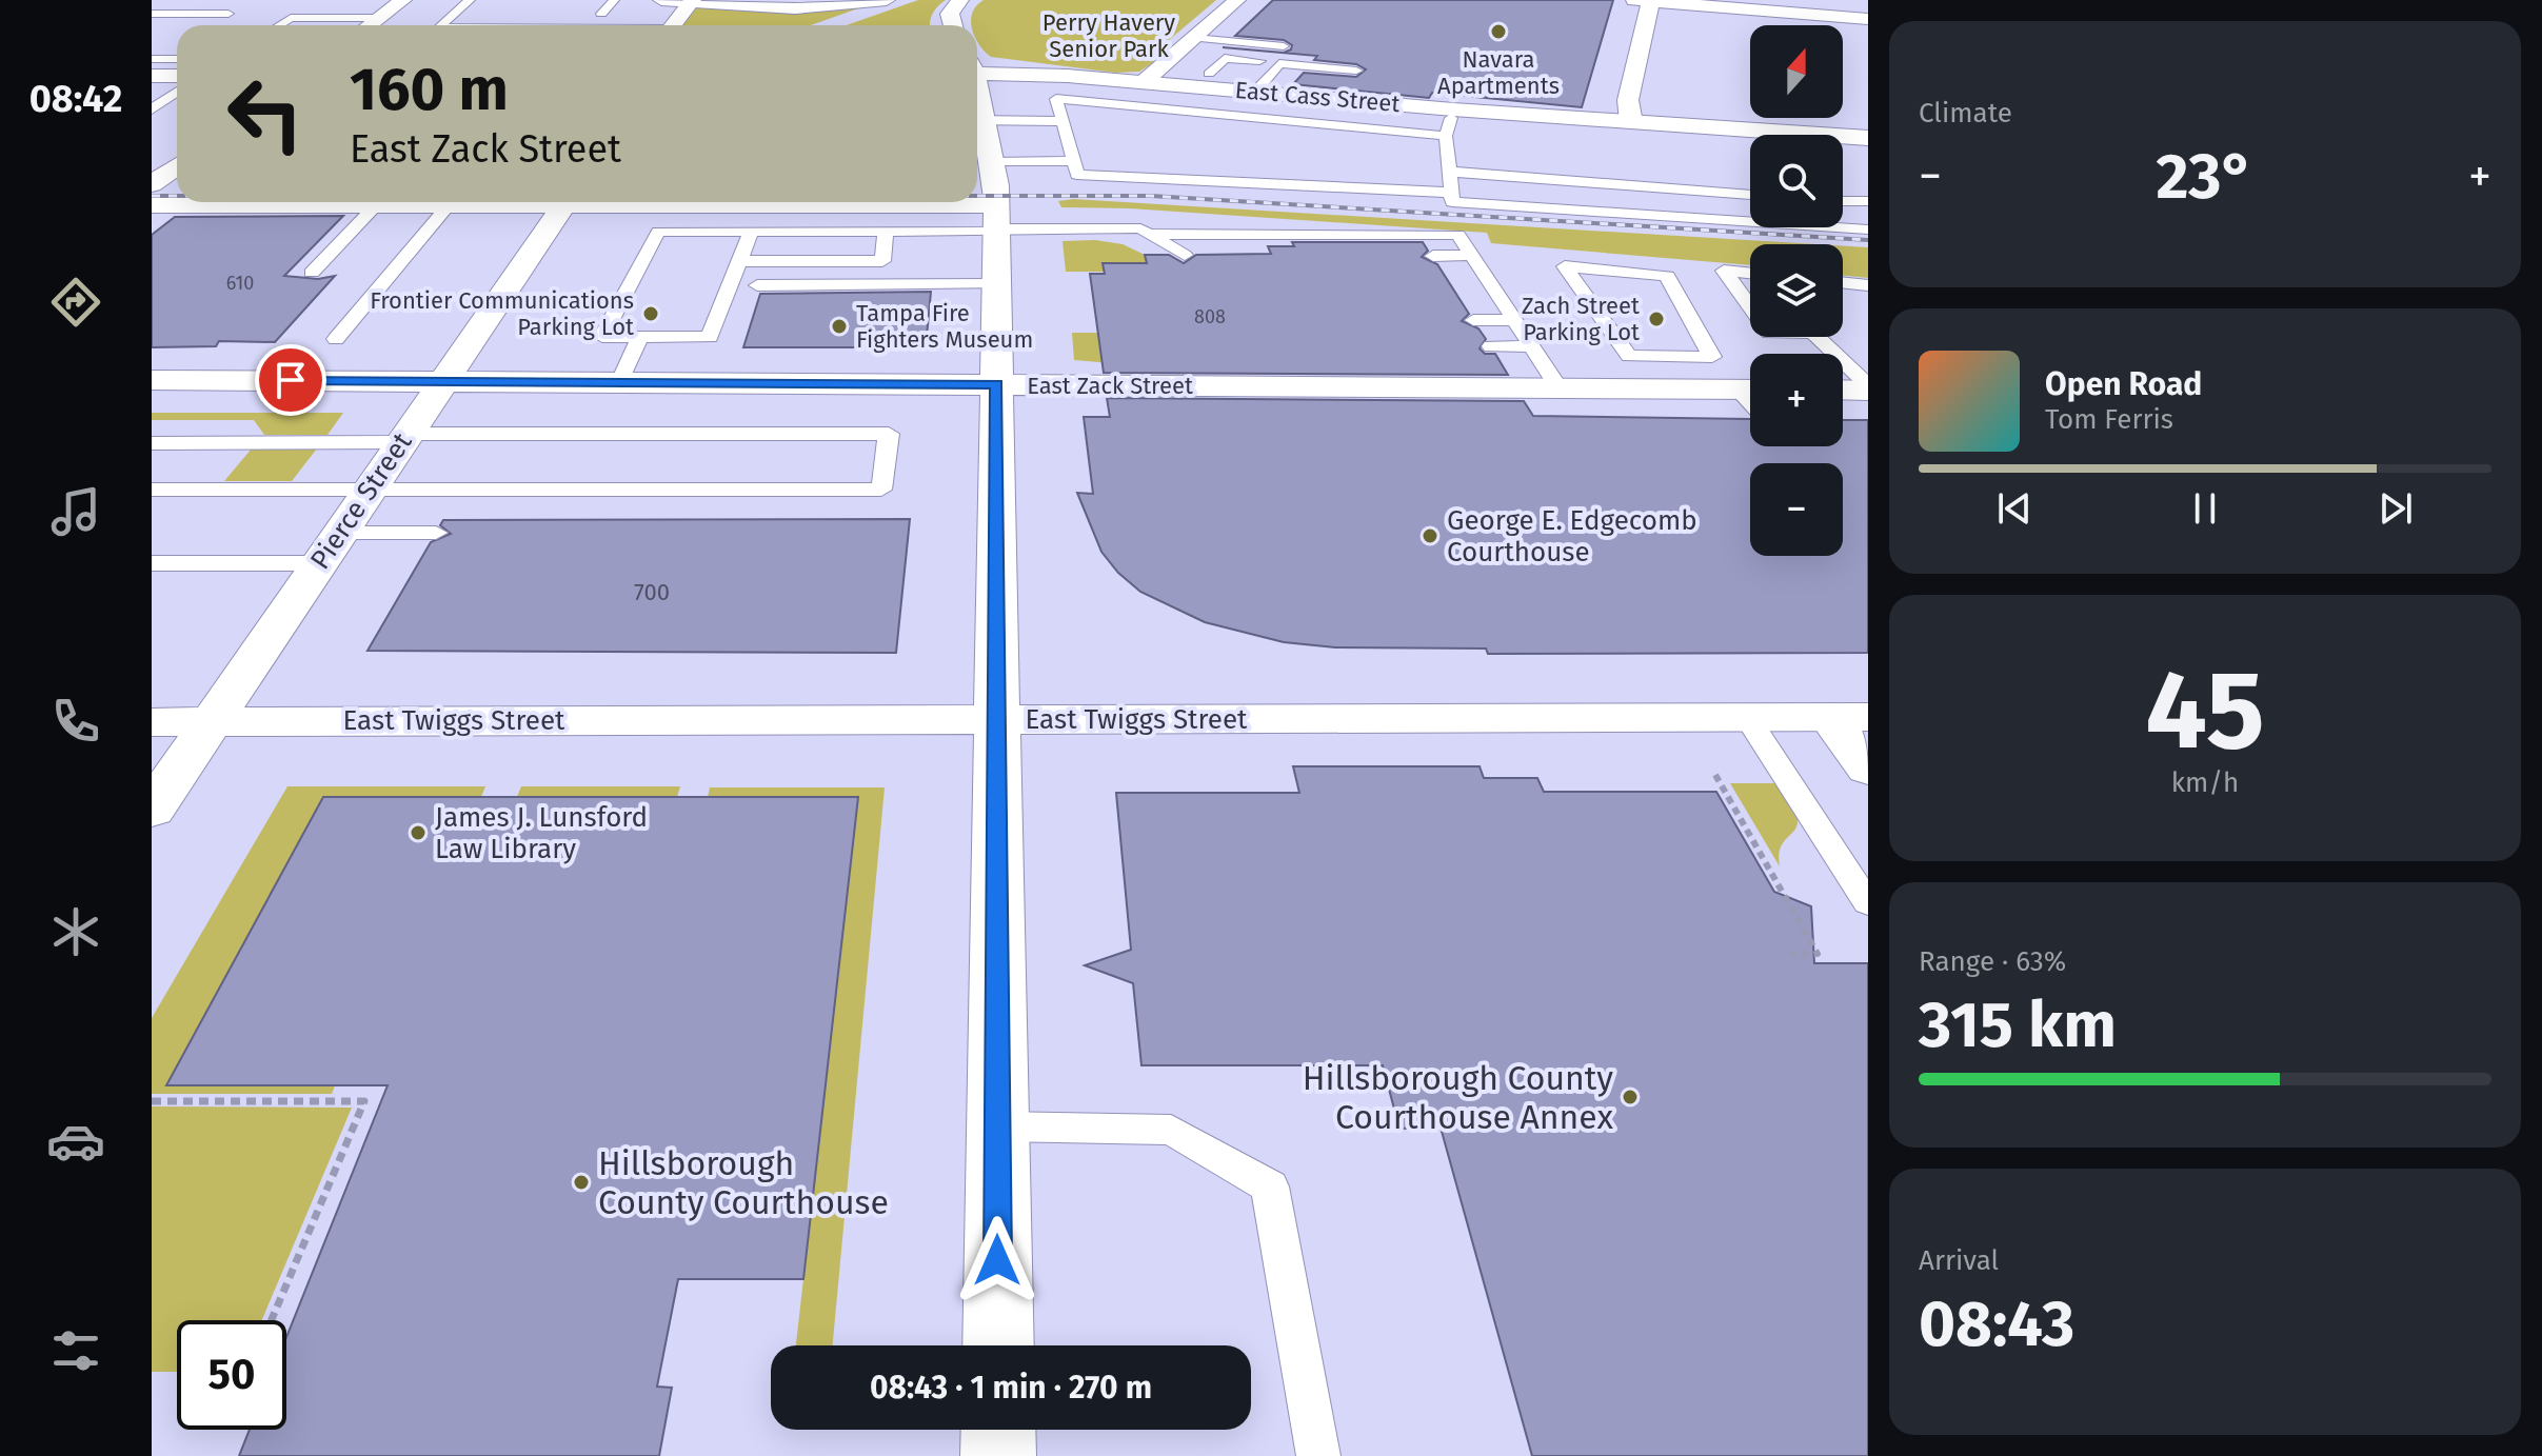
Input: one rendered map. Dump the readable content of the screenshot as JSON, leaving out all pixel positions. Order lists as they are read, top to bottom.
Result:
{
  "streets": {
    "street": [
      "East Cass Street",
      "East Zack Street",
      "Pierce Street",
      "East Twiggs Street"
    ]
  },
  "crossings": [
    ["East Zack Street", "Pierce Street"],
    ["Pierce Street", "East Twiggs Street"]
  ],
  "parks": ["Perry Havery Senior Park"],
  "places": [
    "Navara Apartments",
    "Frontier Communications Parking Lot",
    "Zach Street Parking Lot",
    "Tampa Fire Fighters Museum",
    "George E. Edgecomb Courthouse",
    "James J. Lunsford Law Library",
    "Hillsborough County Courthouse Annex",
    "Hillsborough County Courthouse"
  ],
  "house_numbers": ["610", "808", "700"],
  "north": "top",
  "page": {
    "tabs": "08:42",
    "tile": [
      "Climate",
      ["45", "km/h"],
      ["Range · 63%", "315 km"],
      ["Arrival", "08:43"]
    ],
    "map_buttons": ["+", "−"],
    "turn": ["160 m", "East Zack Street"],
    "heat": ["−", "23°", "+"],
    "song": ["Open Road", "Tom Ferris"],
    "limit": "50",
    "trip": "08:43 · 1 min · 270 m"
  }
}
